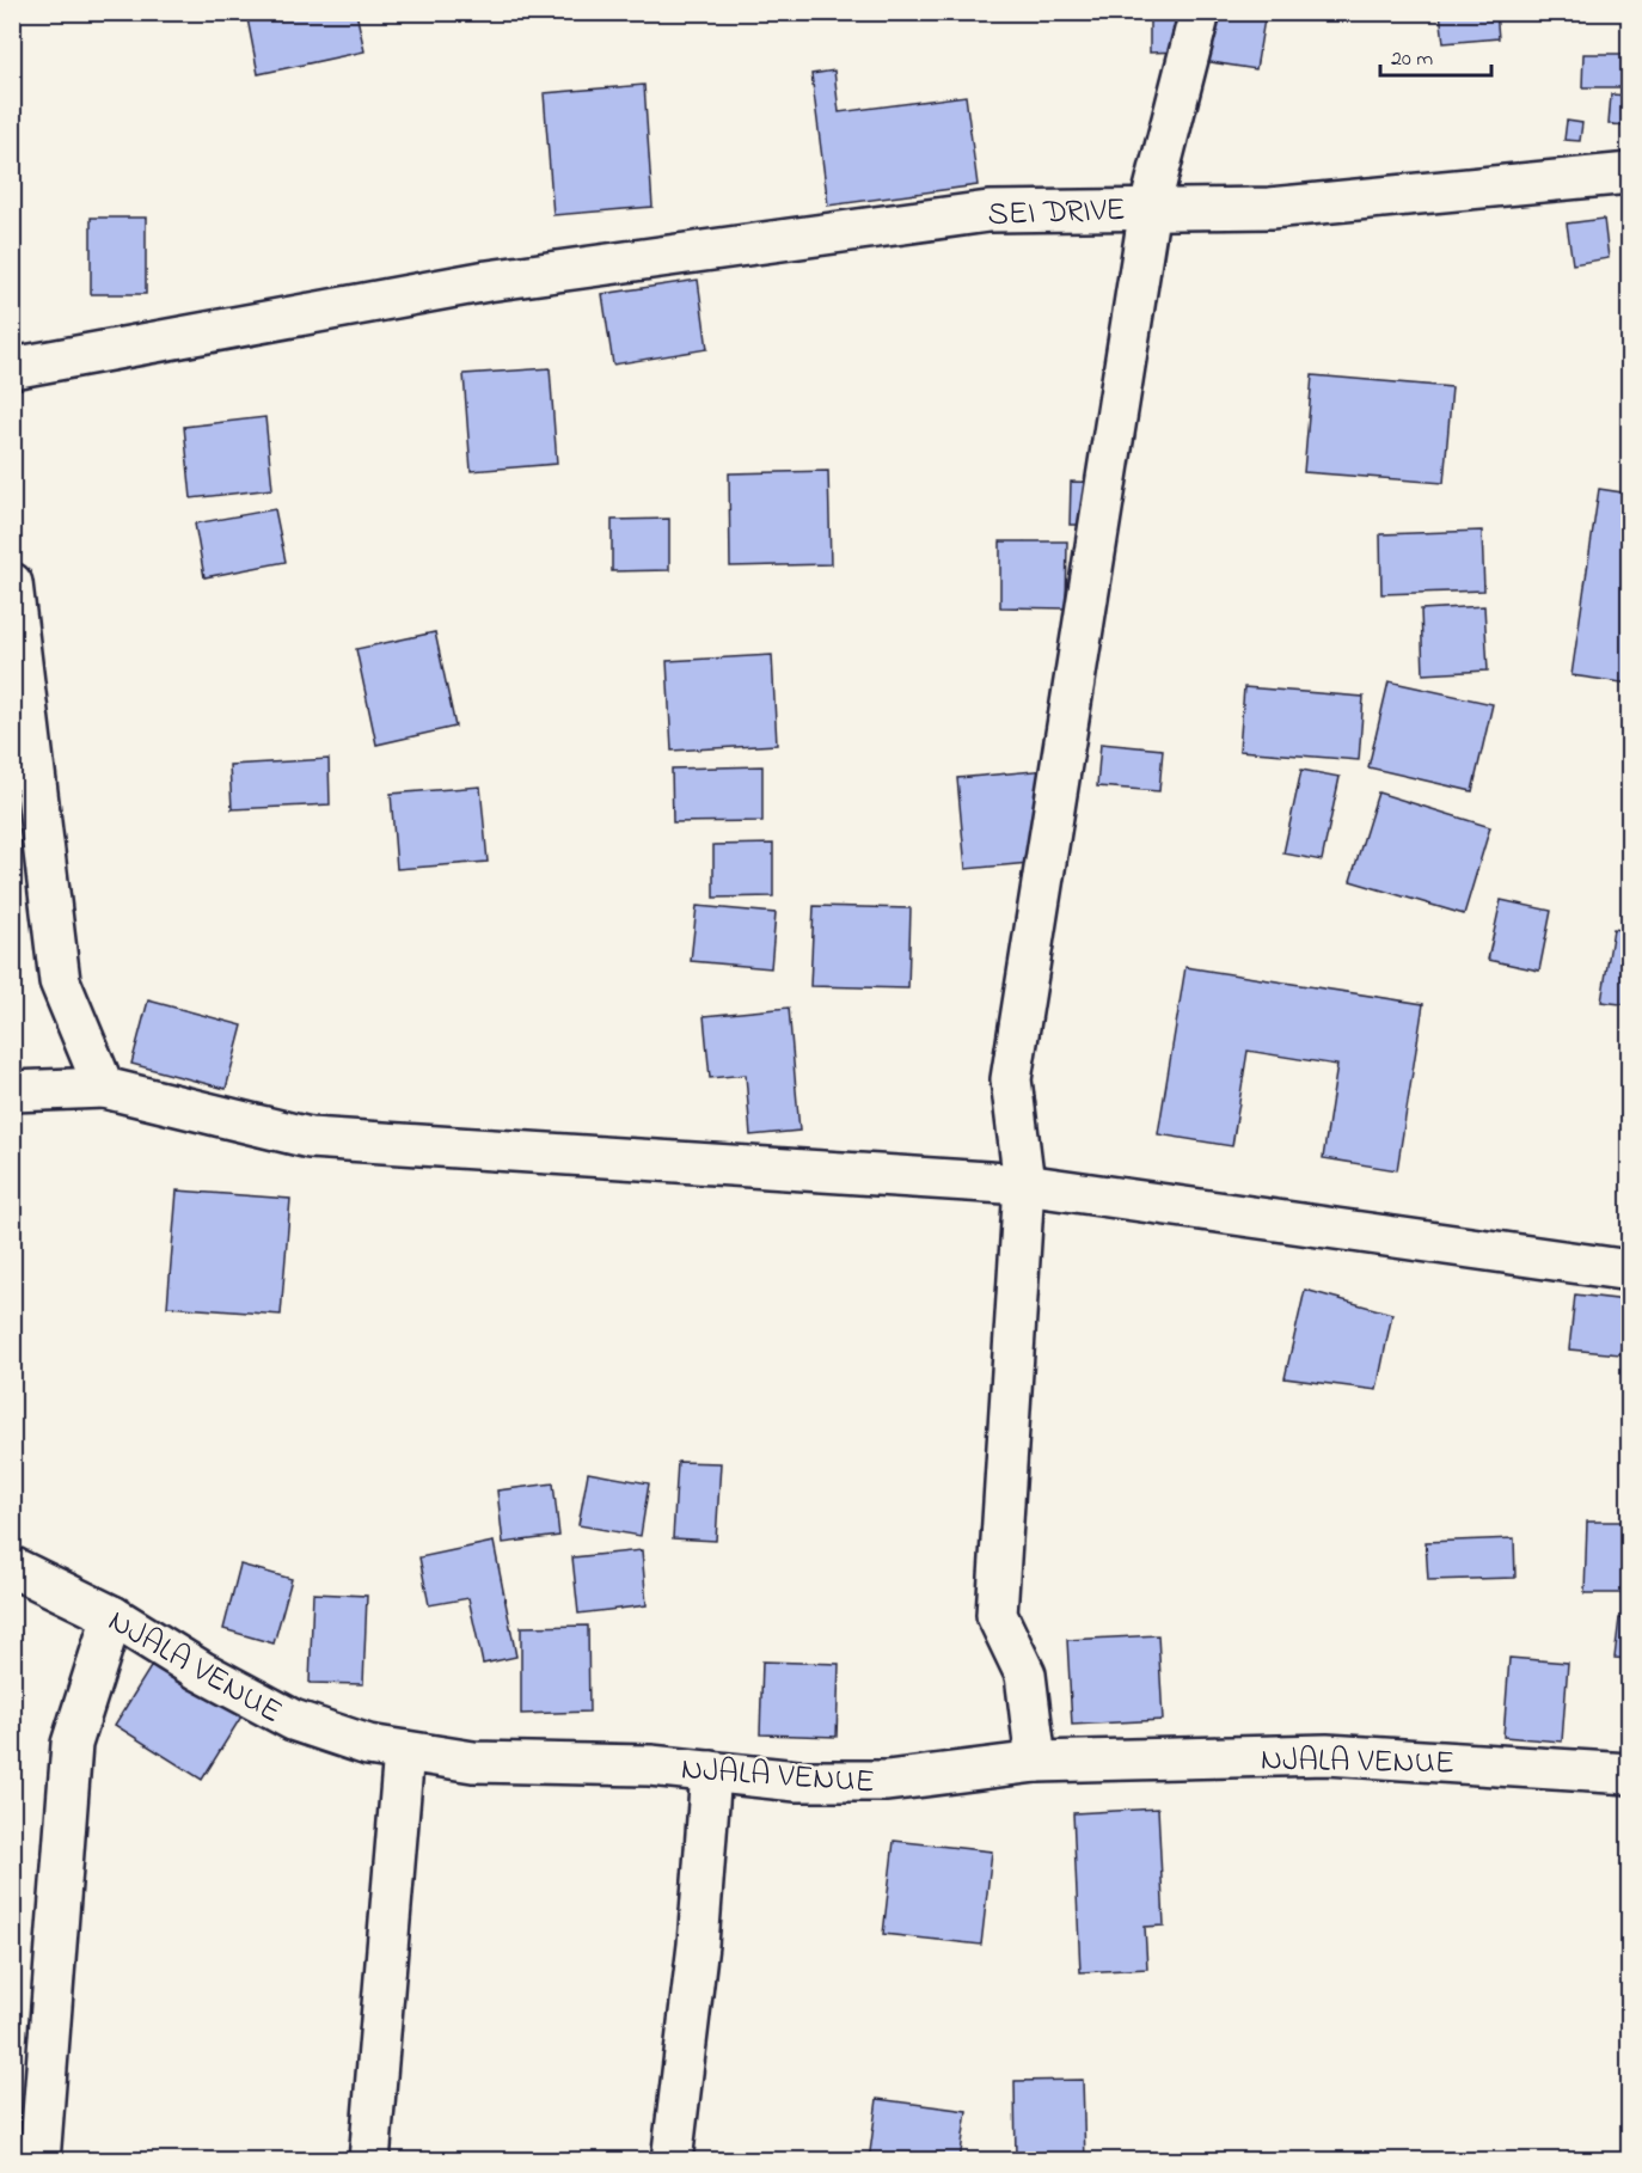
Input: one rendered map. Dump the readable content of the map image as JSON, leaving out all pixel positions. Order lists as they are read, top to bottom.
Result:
{
  "streets": {
    "street": ["SEI DRIVE", "NJALA VENUE"]
  },
  "scale_bar": "20 m"
}
